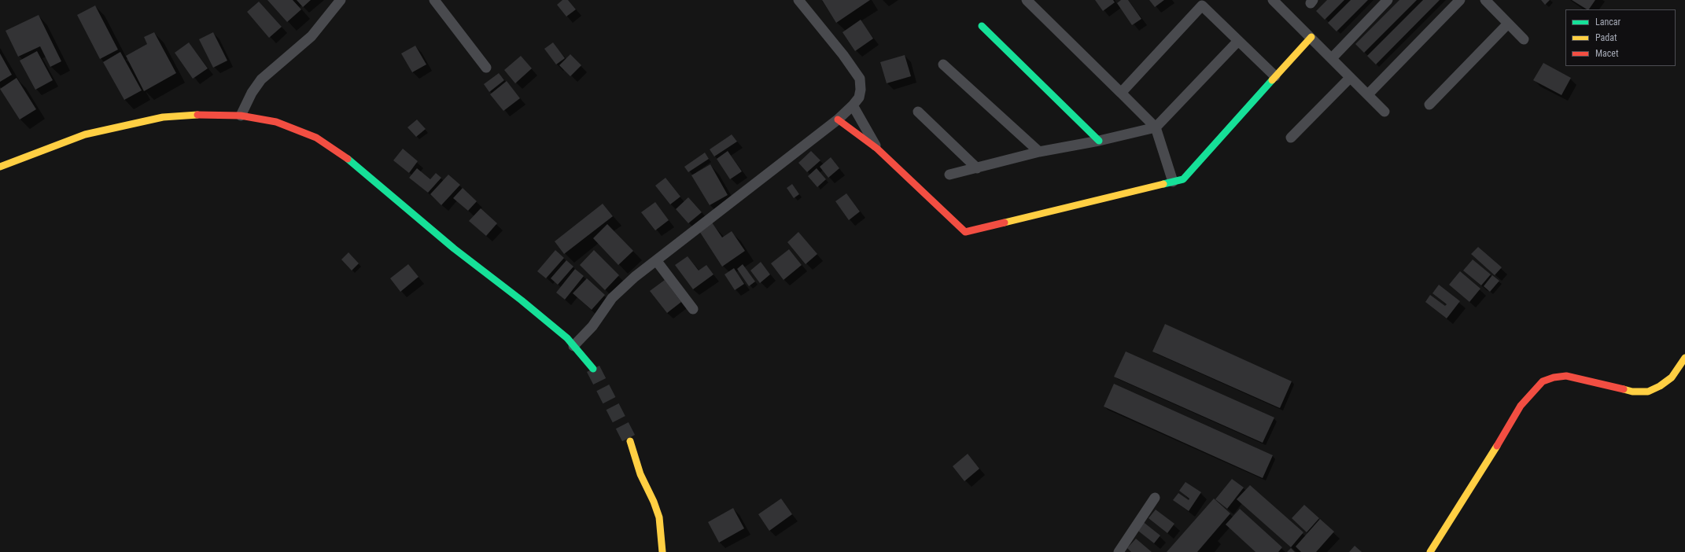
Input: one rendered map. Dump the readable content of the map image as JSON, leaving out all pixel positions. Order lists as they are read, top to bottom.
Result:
{
  "legend": ["Lancar", "Padat", "Macet"]
}
